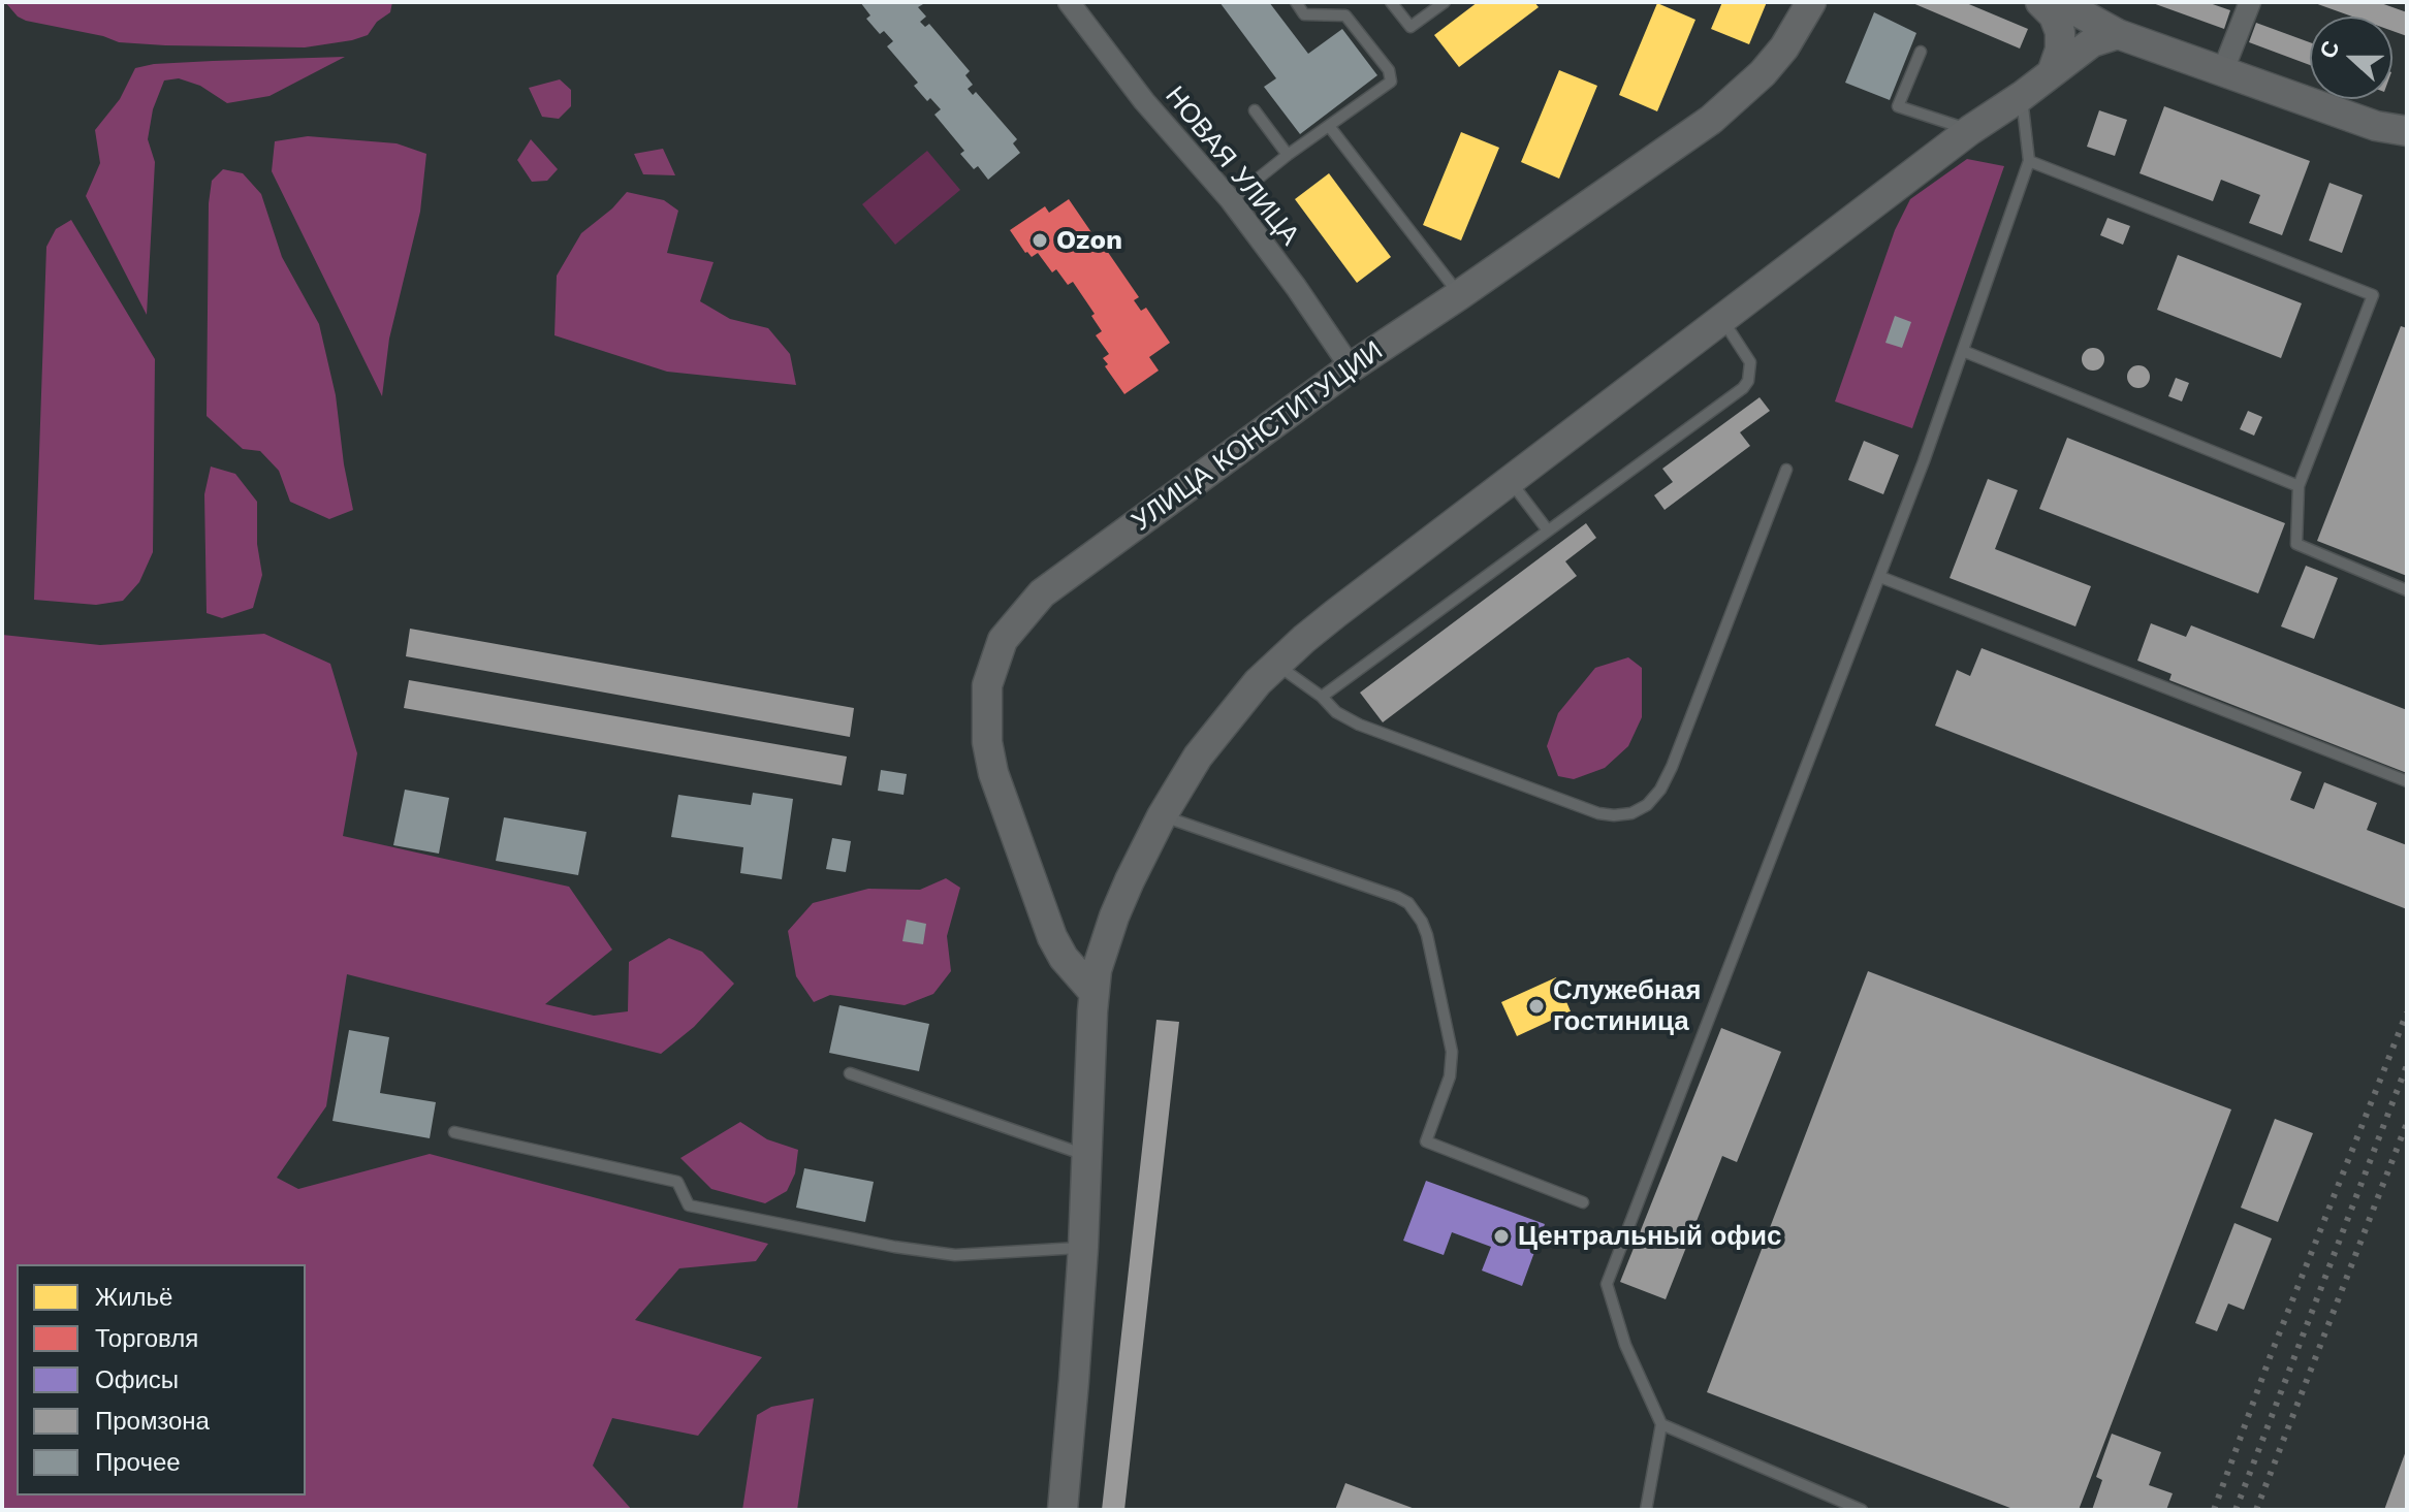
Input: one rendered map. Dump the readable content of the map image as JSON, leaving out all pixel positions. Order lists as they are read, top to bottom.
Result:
{
  "streets": {
    "street": ["НОВАЯ УЛИЦА", "УЛИЦА КОНСТИТУЦИИ"]
  },
  "crossings": [
    ["НОВАЯ УЛИЦА", "УЛИЦА КОНСТИТУЦИИ"]
  ],
  "places": ["Ozon", "Служебная гостиница", "Центральный офис"],
  "legend": [
    "Жильё",
    "Торговля",
    "Офисы",
    "Промзона",
    "Прочее"
  ],
  "north": "left"
}
